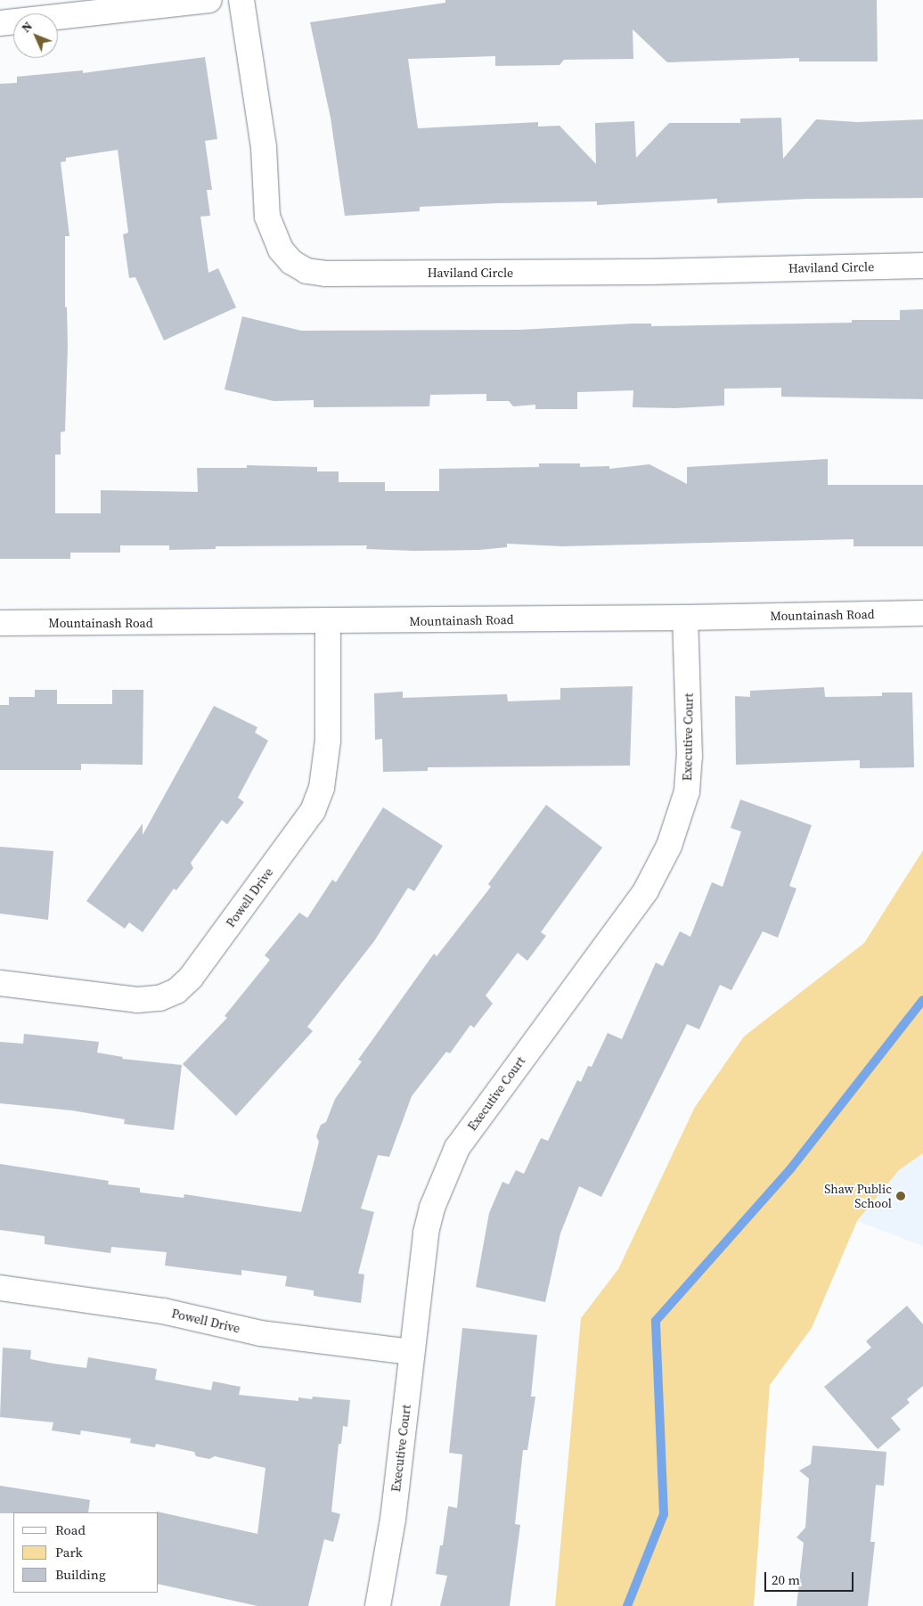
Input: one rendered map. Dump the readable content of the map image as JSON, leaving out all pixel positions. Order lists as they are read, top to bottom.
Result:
{
  "streets": {
    "street": [
      "Haviland Circle",
      "Mountainash Road",
      "Executive Court",
      "Powell Drive"
    ]
  },
  "crossings": [
    ["Mountainash Road", "Executive Court"],
    ["Mountainash Road", "Powell Drive"],
    ["Executive Court", "Powell Drive"]
  ],
  "places": ["Shaw Public School"],
  "legend": ["Road", "Park", "Building"],
  "scale_bar": "20 m",
  "north": "top left"
}
